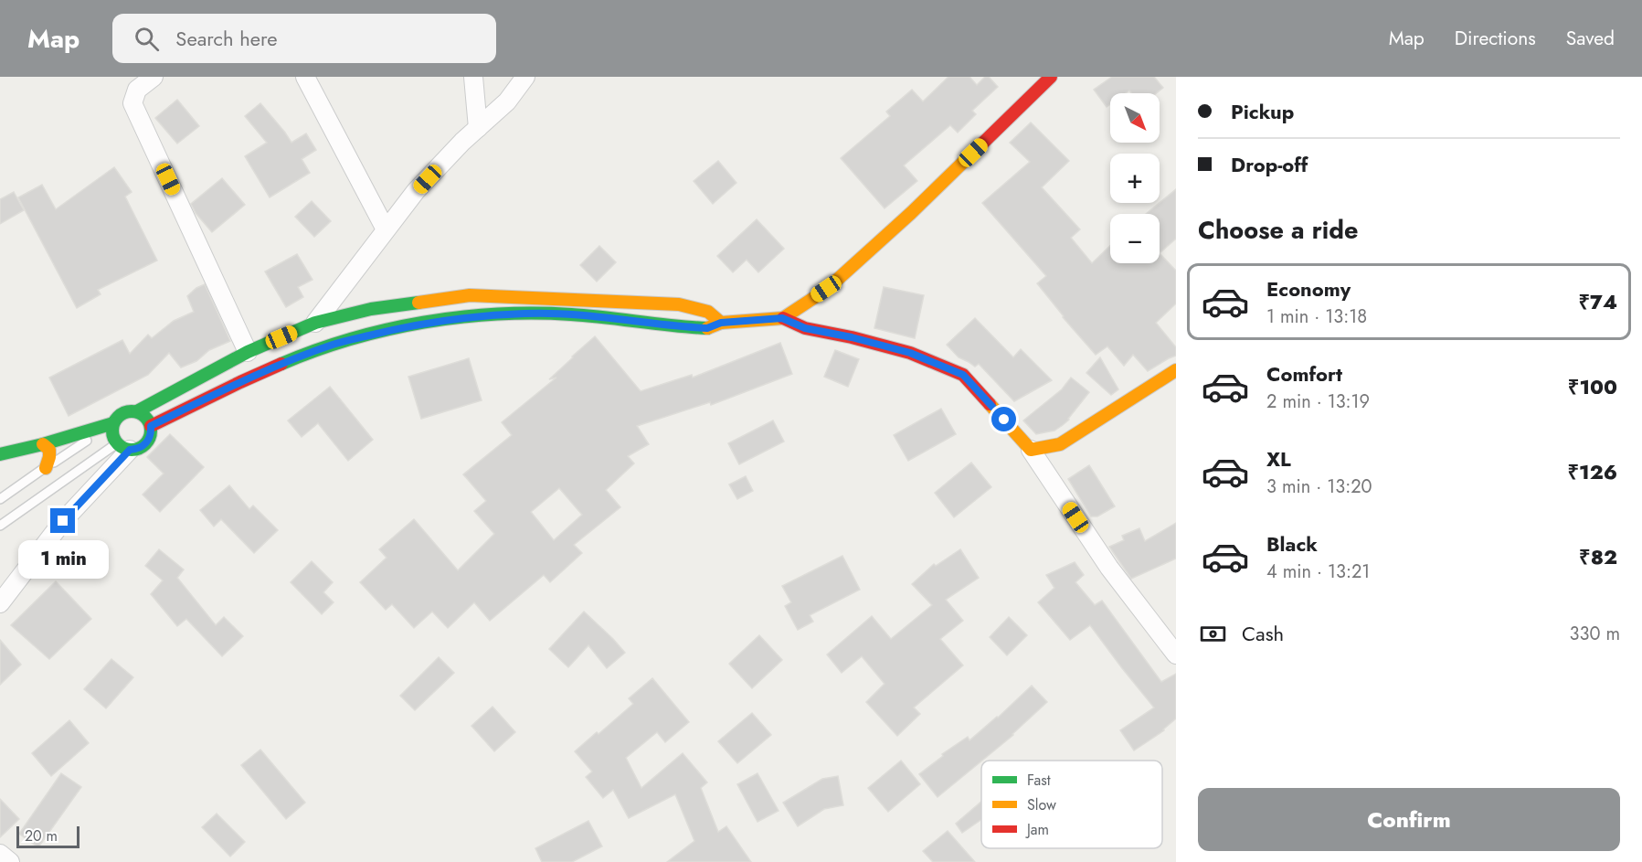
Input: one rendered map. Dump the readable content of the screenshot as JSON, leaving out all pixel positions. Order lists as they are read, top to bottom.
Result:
{
  "legend": ["Fast", "Slow", "Jam"],
  "scale_bar": "20 m",
  "north": "bottom right",
  "page": {
    "header": "Map",
    "search": "Search here",
    "nav": ["Map", "Directions", "Saved"],
    "banner": ["Pickup", "Drop-off"],
    "map_buttons": ["+", "−"],
    "heading": "Choose a ride",
    "list": [
      {
        "name": "Economy",
        "note": "1 min · 13:18",
        "value": "₹74"
      },
      {
        "name": "Comfort",
        "note": "2 min · 13:19",
        "value": "₹100"
      },
      {
        "name": "XL",
        "note": "3 min · 13:20",
        "value": "₹126"
      },
      {
        "name": "Black",
        "note": "4 min · 13:21",
        "value": "₹82"
      }
    ],
    "bubble": "1 min",
    "pay": ["Cash", "330 m"],
    "buttons": "Confirm",
    "scale": "20 m"
  }
}
